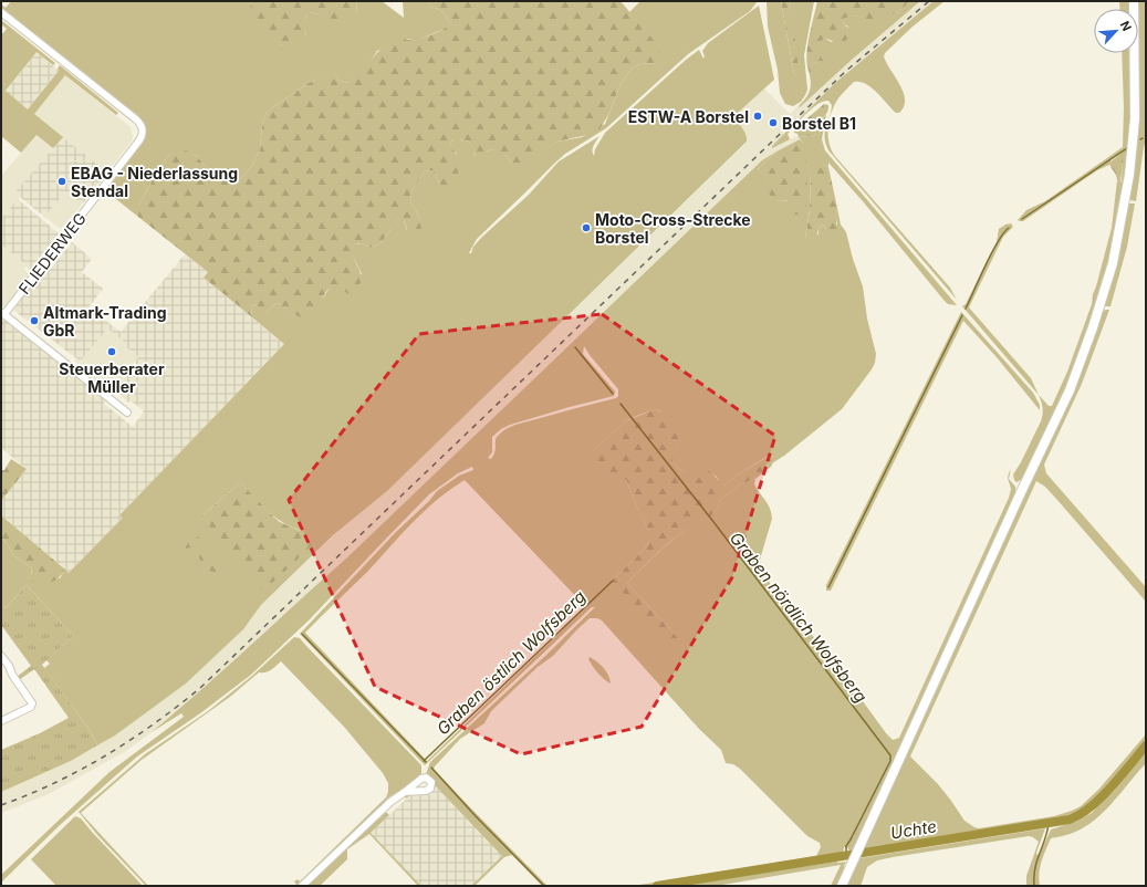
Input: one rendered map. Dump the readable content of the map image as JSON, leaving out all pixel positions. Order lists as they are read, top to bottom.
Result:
{
  "streets": {
    "street": ["FLIEDERWEG"]
  },
  "water": ["Graben nördlich Wolfsberg", "Graben östlich Wolfsberg", "Uchte"],
  "places": [
    "ESTW-A Borstel",
    "Borstel B1",
    "EBAG - Niederlassung Stendal",
    "Moto-Cross-Strecke Borstel",
    "Altmark-Trading GbR",
    "Steuerberater Müller"
  ],
  "north": "top right"
}
